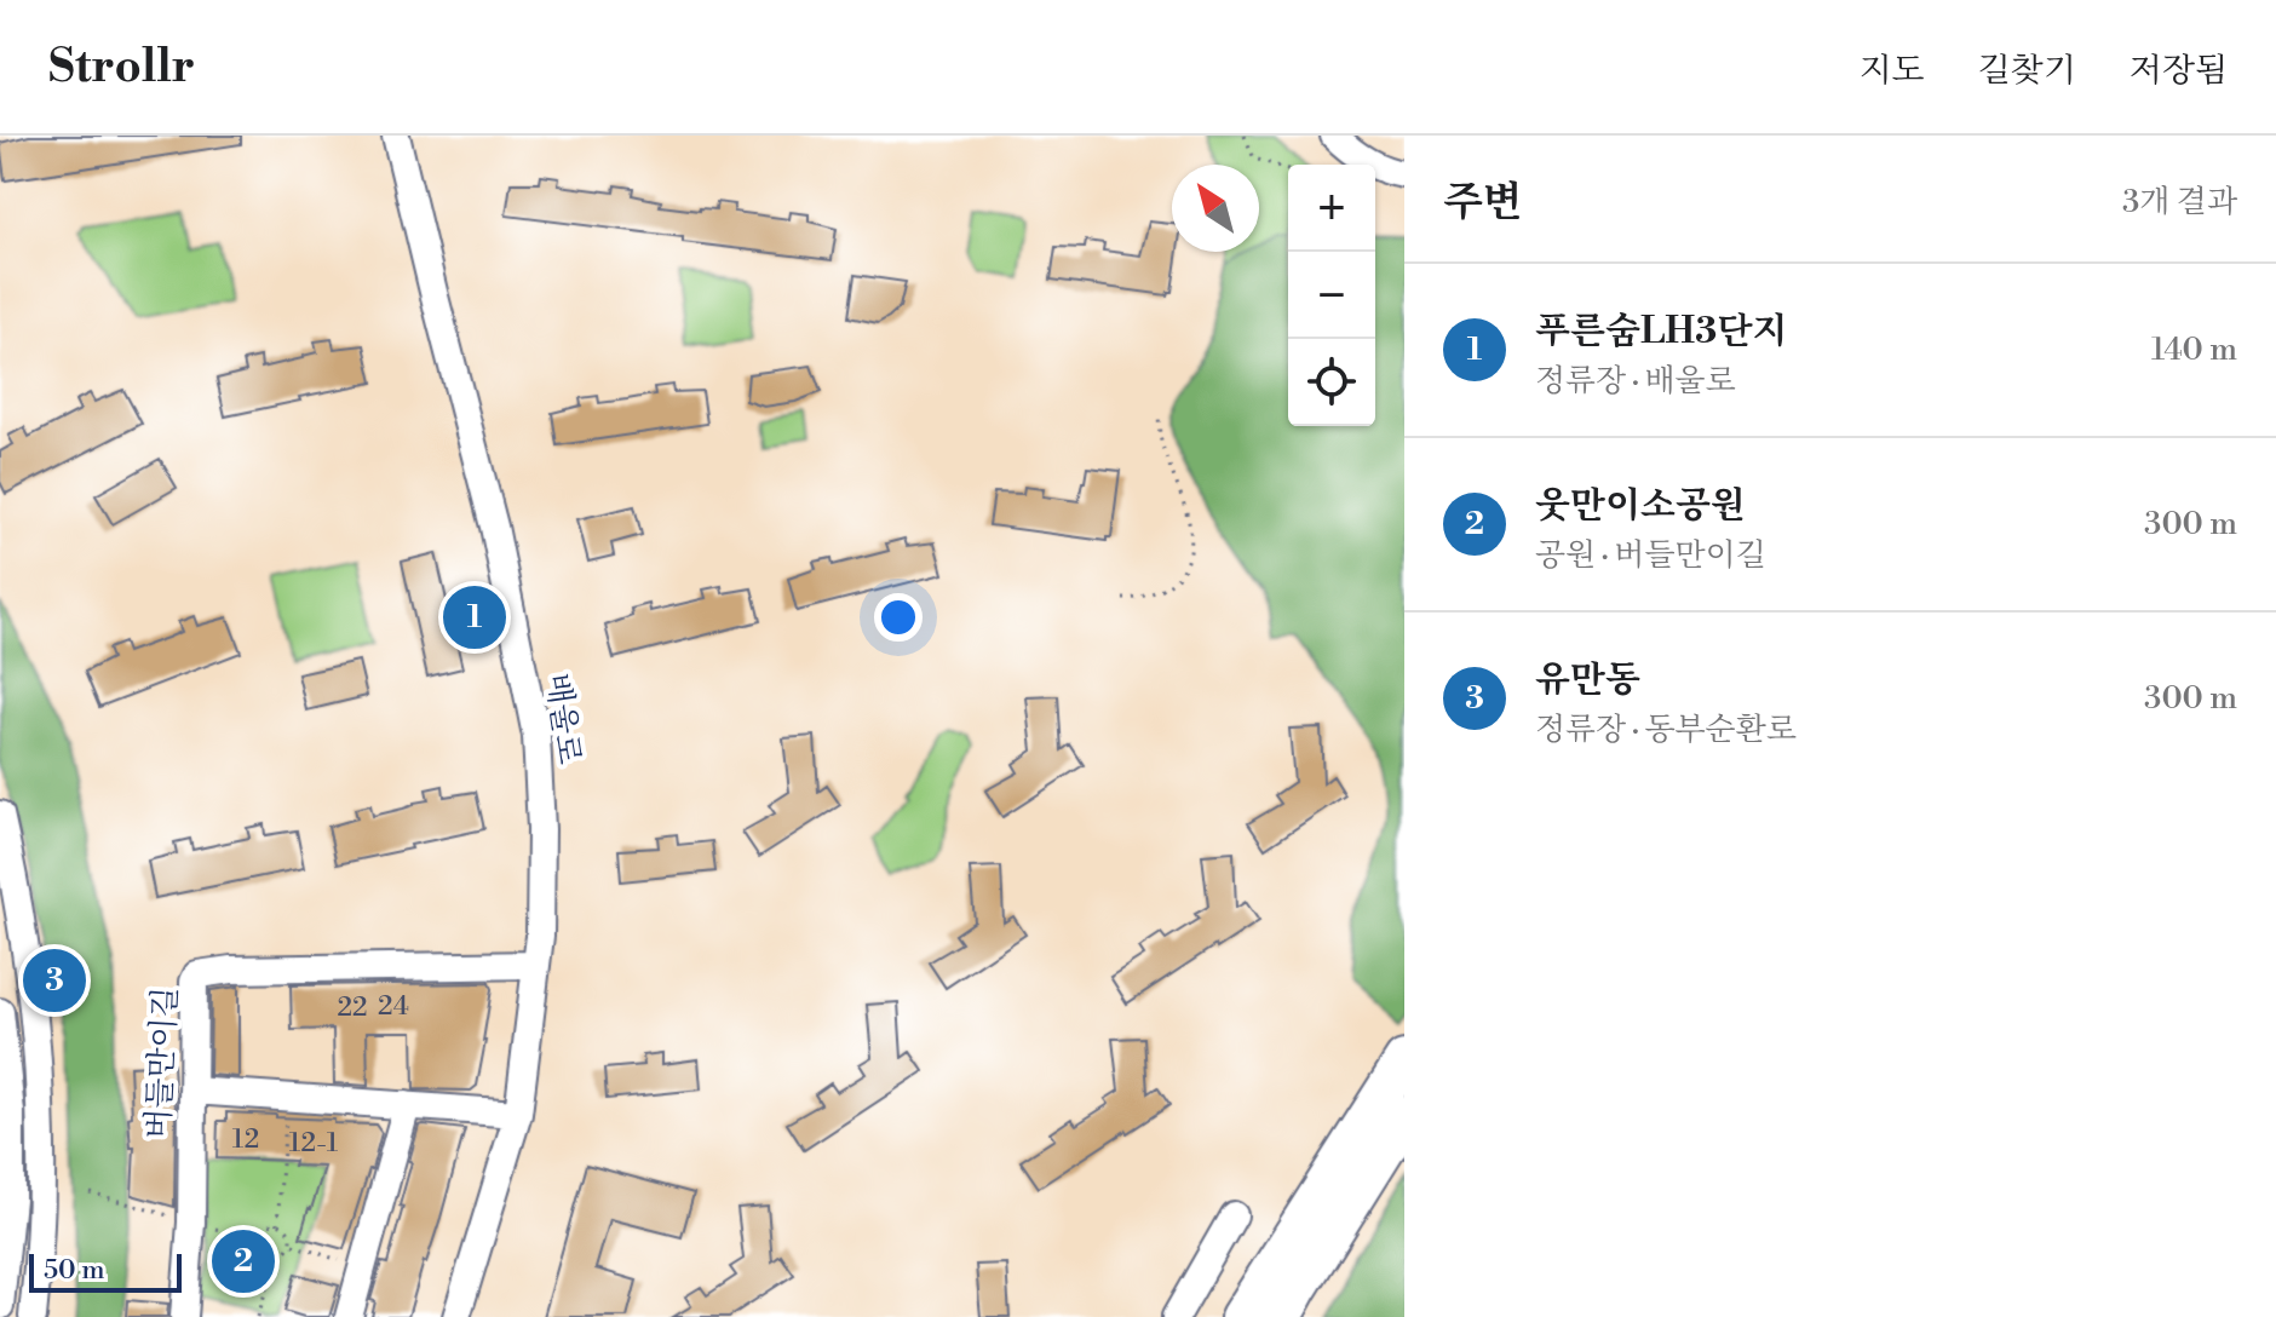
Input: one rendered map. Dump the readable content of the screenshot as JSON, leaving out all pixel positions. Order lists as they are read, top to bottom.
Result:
{
  "streets": {
    "street": ["배울로", "버들만이길"]
  },
  "crossings": [
    ["배울로", "버들만이길"]
  ],
  "house_numbers": [
    "24",
    "22",
    "12",
    "12-1"
  ],
  "scale_bar": "50 m",
  "north": "top left",
  "page": {
    "header": "Strollr",
    "nav": ["지도", "길찾기", "저장됨"],
    "heading": ["주변", "3개 결과"],
    "map_buttons": ["+", "−"],
    "list": [
      {
        "mark": "1",
        "name": "푸른숨LH3단지",
        "note": "정류장 · 배울로",
        "value": "140 m"
      },
      {
        "mark": "2",
        "name": "웃만이소공원",
        "note": "공원 · 버들만이길",
        "value": "300 m"
      },
      {
        "mark": "3",
        "name": "유만동",
        "note": "정류장 · 동부순환로",
        "value": "300 m"
      }
    ],
    "pins": ["1", "3", "2"],
    "scale": "50 m"
  }
}
